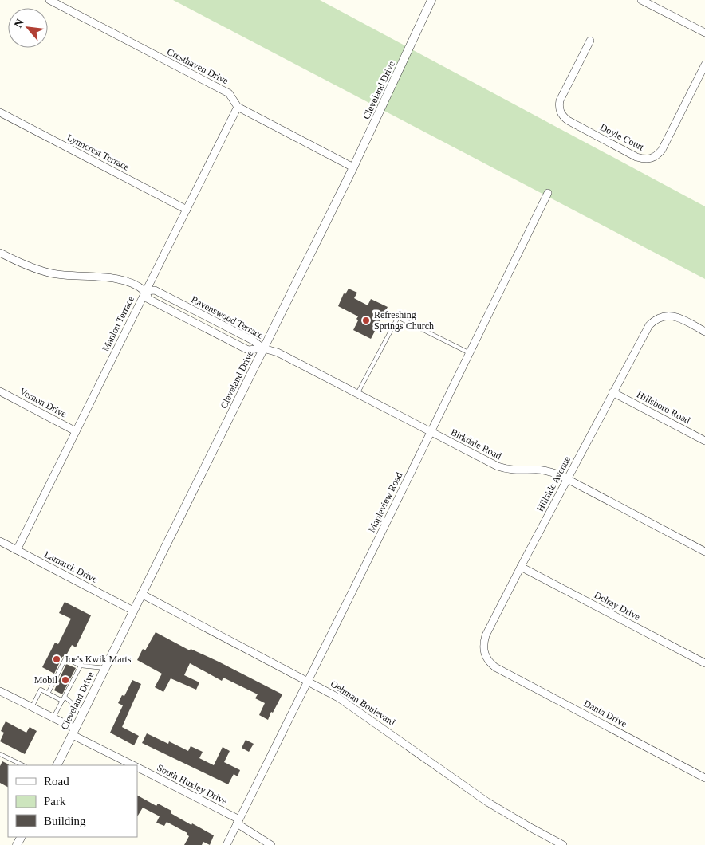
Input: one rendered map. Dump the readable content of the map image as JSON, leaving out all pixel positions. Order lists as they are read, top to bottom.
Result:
{
  "streets": {
    "street": [
      "Cresthaven Drive",
      "Cleveland Drive",
      "Doyle Court",
      "Lynncrest Terrace",
      "Ravenswood Terrace",
      "Manlon Terrace",
      "Vernon Drive",
      "Hillsboro Road",
      "Birkdale Road",
      "Hillside Avenue",
      "Mapleview Road",
      "Lamarck Drive",
      "Delray Drive",
      "Oehman Boulevard",
      "Dania Drive",
      "South Huxley Drive"
    ]
  },
  "crossings": [
    ["Cresthaven Drive", "Cleveland Drive"],
    ["Cresthaven Drive", "Manlon Terrace"],
    ["Cleveland Drive", "Ravenswood Terrace"],
    ["Cleveland Drive", "Birkdale Road"],
    ["Cleveland Drive", "Lamarck Drive"],
    ["Cleveland Drive", "Oehman Boulevard"],
    ["Cleveland Drive", "South Huxley Drive"],
    ["Lynncrest Terrace", "Manlon Terrace"],
    ["Ravenswood Terrace", "Manlon Terrace"],
    ["Ravenswood Terrace", "Birkdale Road"],
    ["Manlon Terrace", "Vernon Drive"],
    ["Manlon Terrace", "Lamarck Drive"],
    ["Hillsboro Road", "Hillside Avenue"],
    ["Birkdale Road", "Hillside Avenue"],
    ["Birkdale Road", "Mapleview Road"],
    ["Hillside Avenue", "Delray Drive"],
    ["Hillside Avenue", "Dania Drive"],
    ["Mapleview Road", "Oehman Boulevard"],
    ["Mapleview Road", "South Huxley Drive"]
  ],
  "places": ["Refreshing Springs Church", "Joe's Kwik Marts", "Mobil"],
  "legend": ["Road", "Park", "Building"],
  "north": "top left"
}
